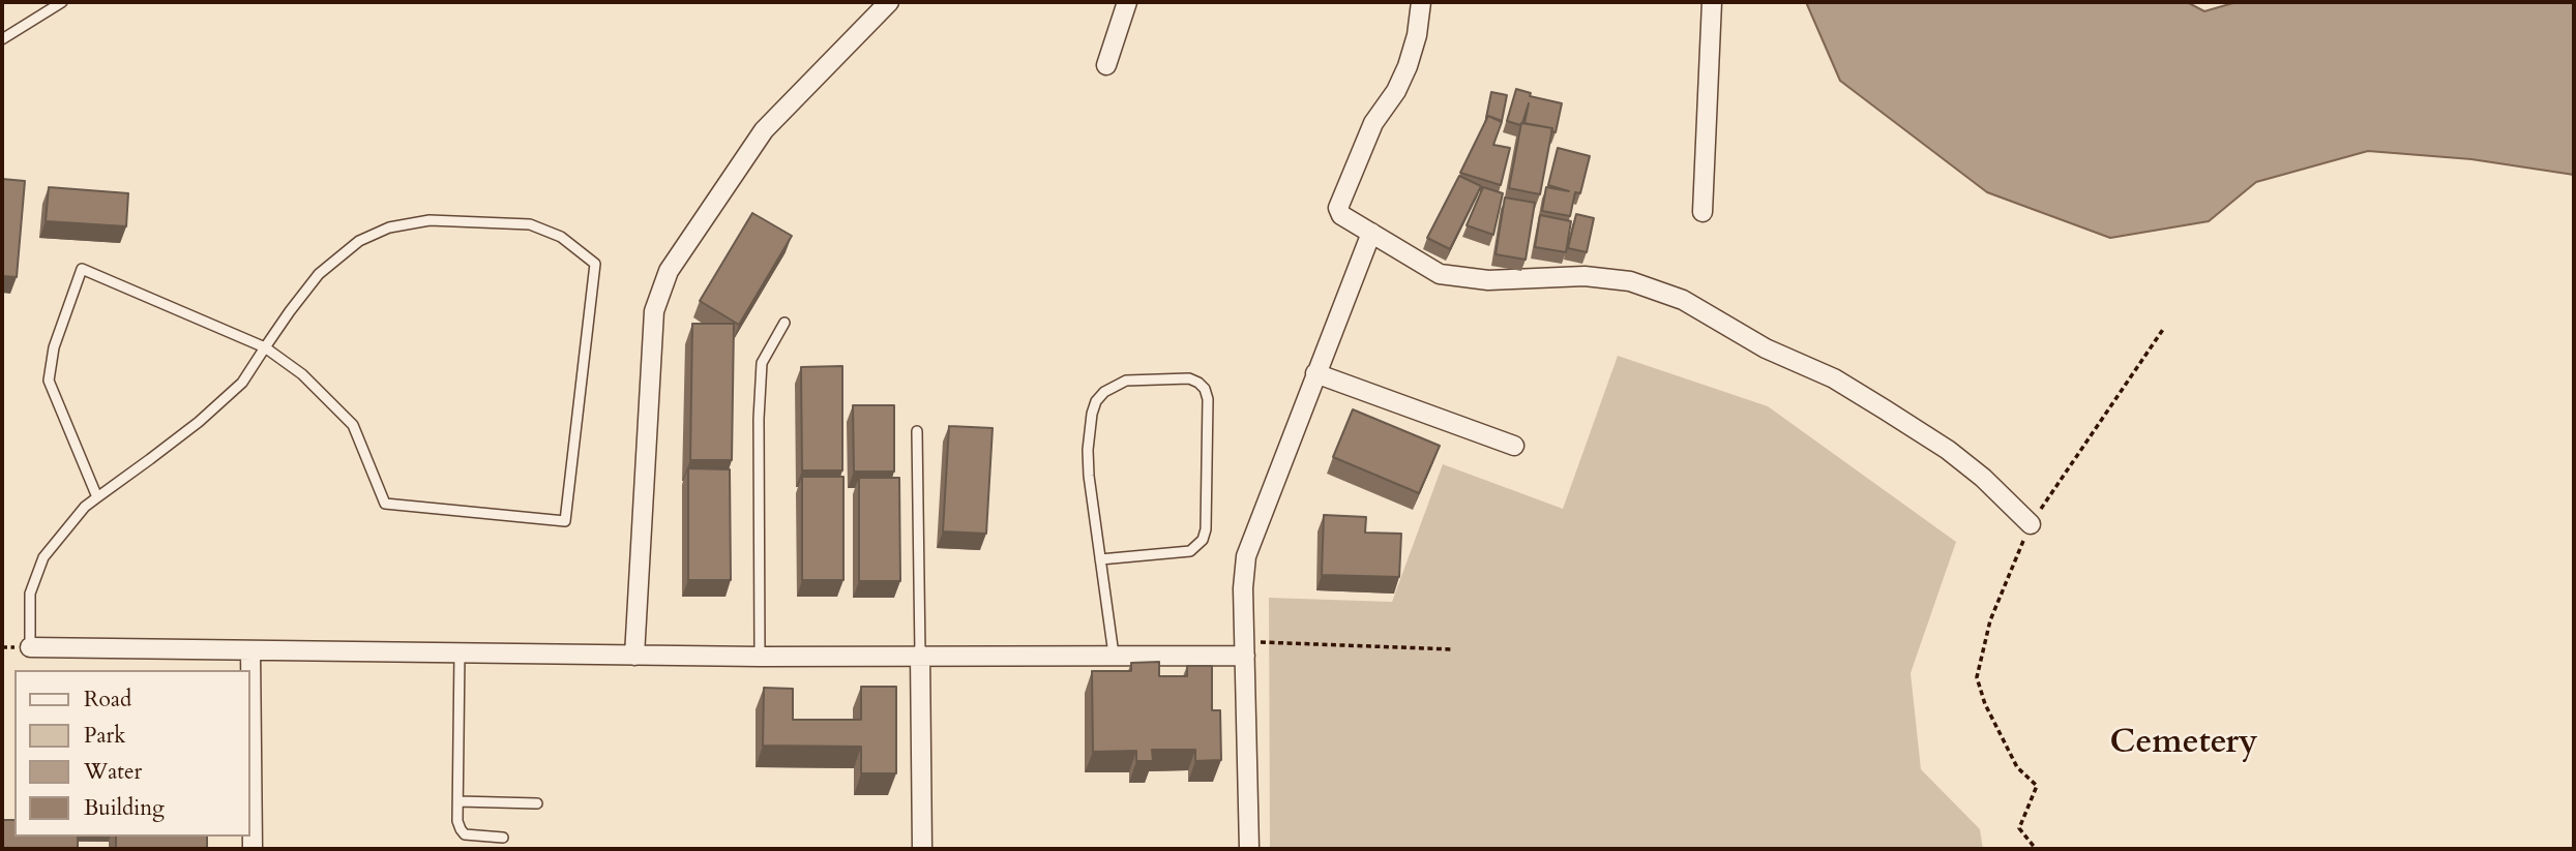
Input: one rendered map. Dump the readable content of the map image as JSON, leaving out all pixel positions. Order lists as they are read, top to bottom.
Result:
{
  "districts": ["Cemetery"],
  "legend": [
    "Road",
    "Park",
    "Water",
    "Building"
  ]
}
